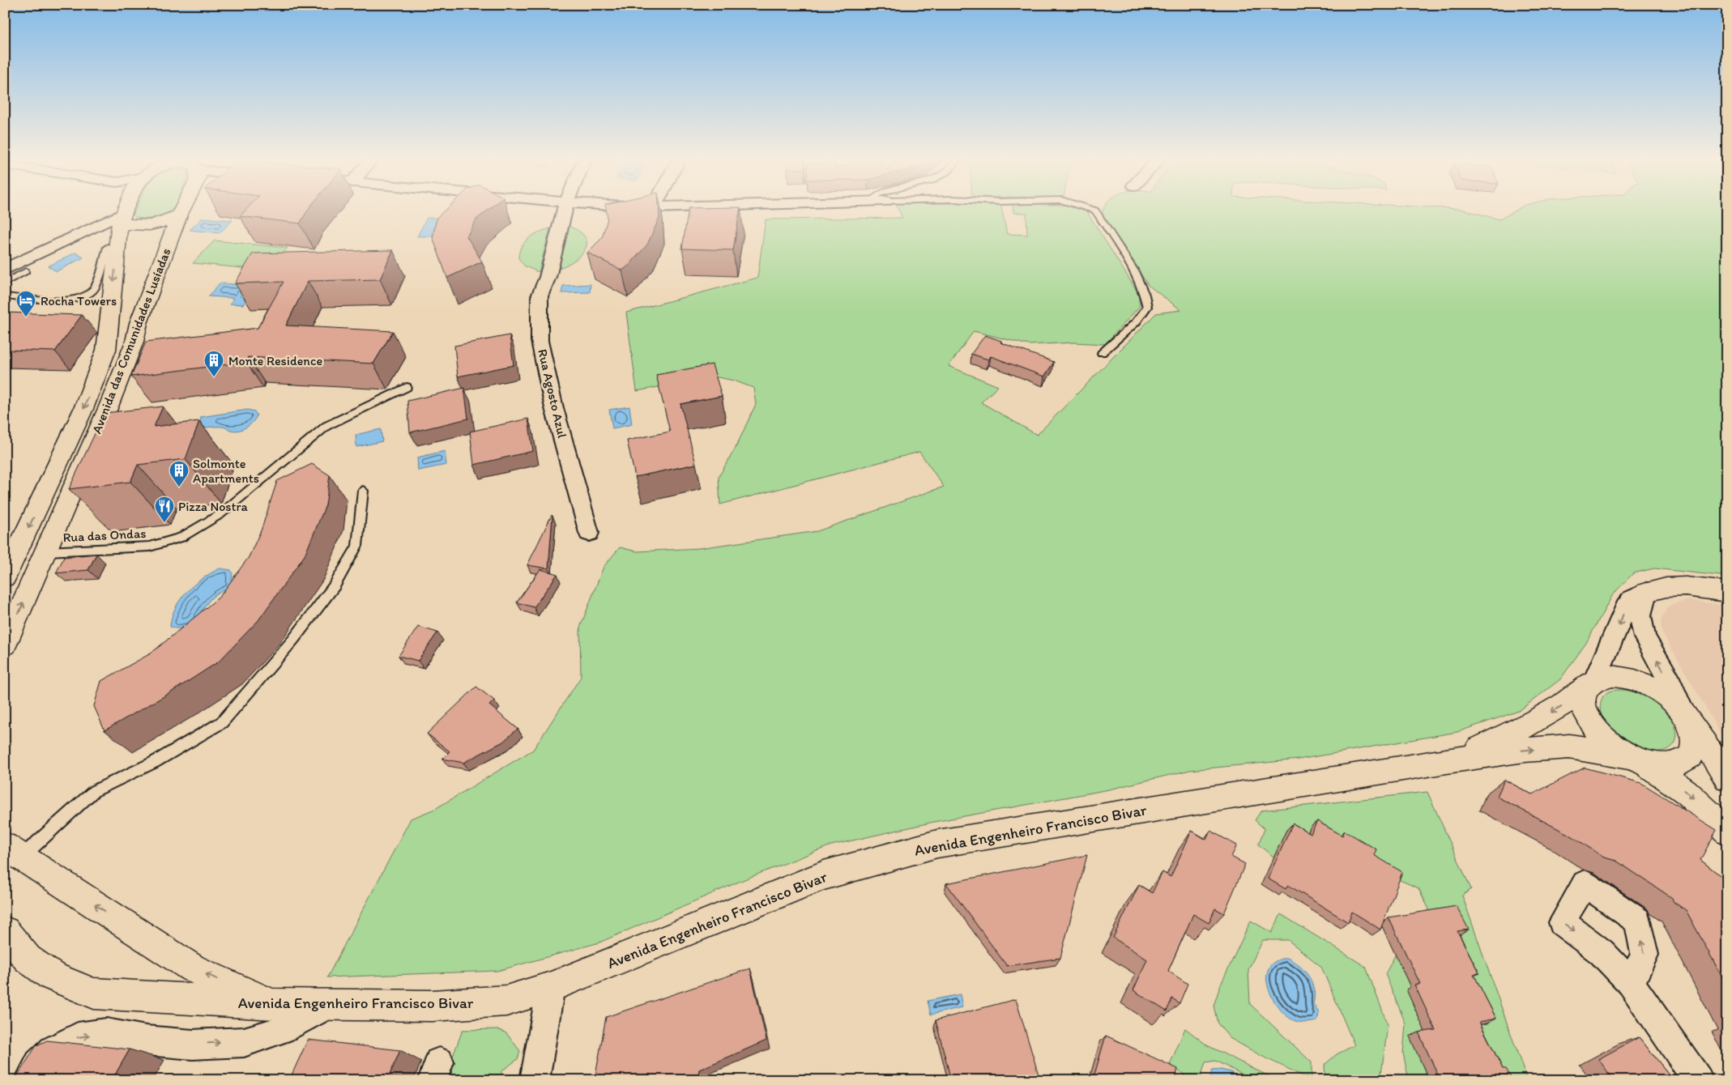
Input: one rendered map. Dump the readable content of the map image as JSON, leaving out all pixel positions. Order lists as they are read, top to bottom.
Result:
{
  "streets": {
    "street": ["Avenida das Comunidades Lusíadas", "Rua Agosto Azul", "Avenida Engenheiro Francisco Bivar"],
    "lane": ["Rua das Ondas"]
  },
  "crossings": [
    ["Avenida das Comunidades Lusíadas", "Rua das Ondas"]
  ],
  "places": {
    "hotel": ["Rocha Towers"],
    "building": ["Monte Residence", "Solmonte Apartments"],
    "restaurant": ["Pizza Nostra"]
  }
}
